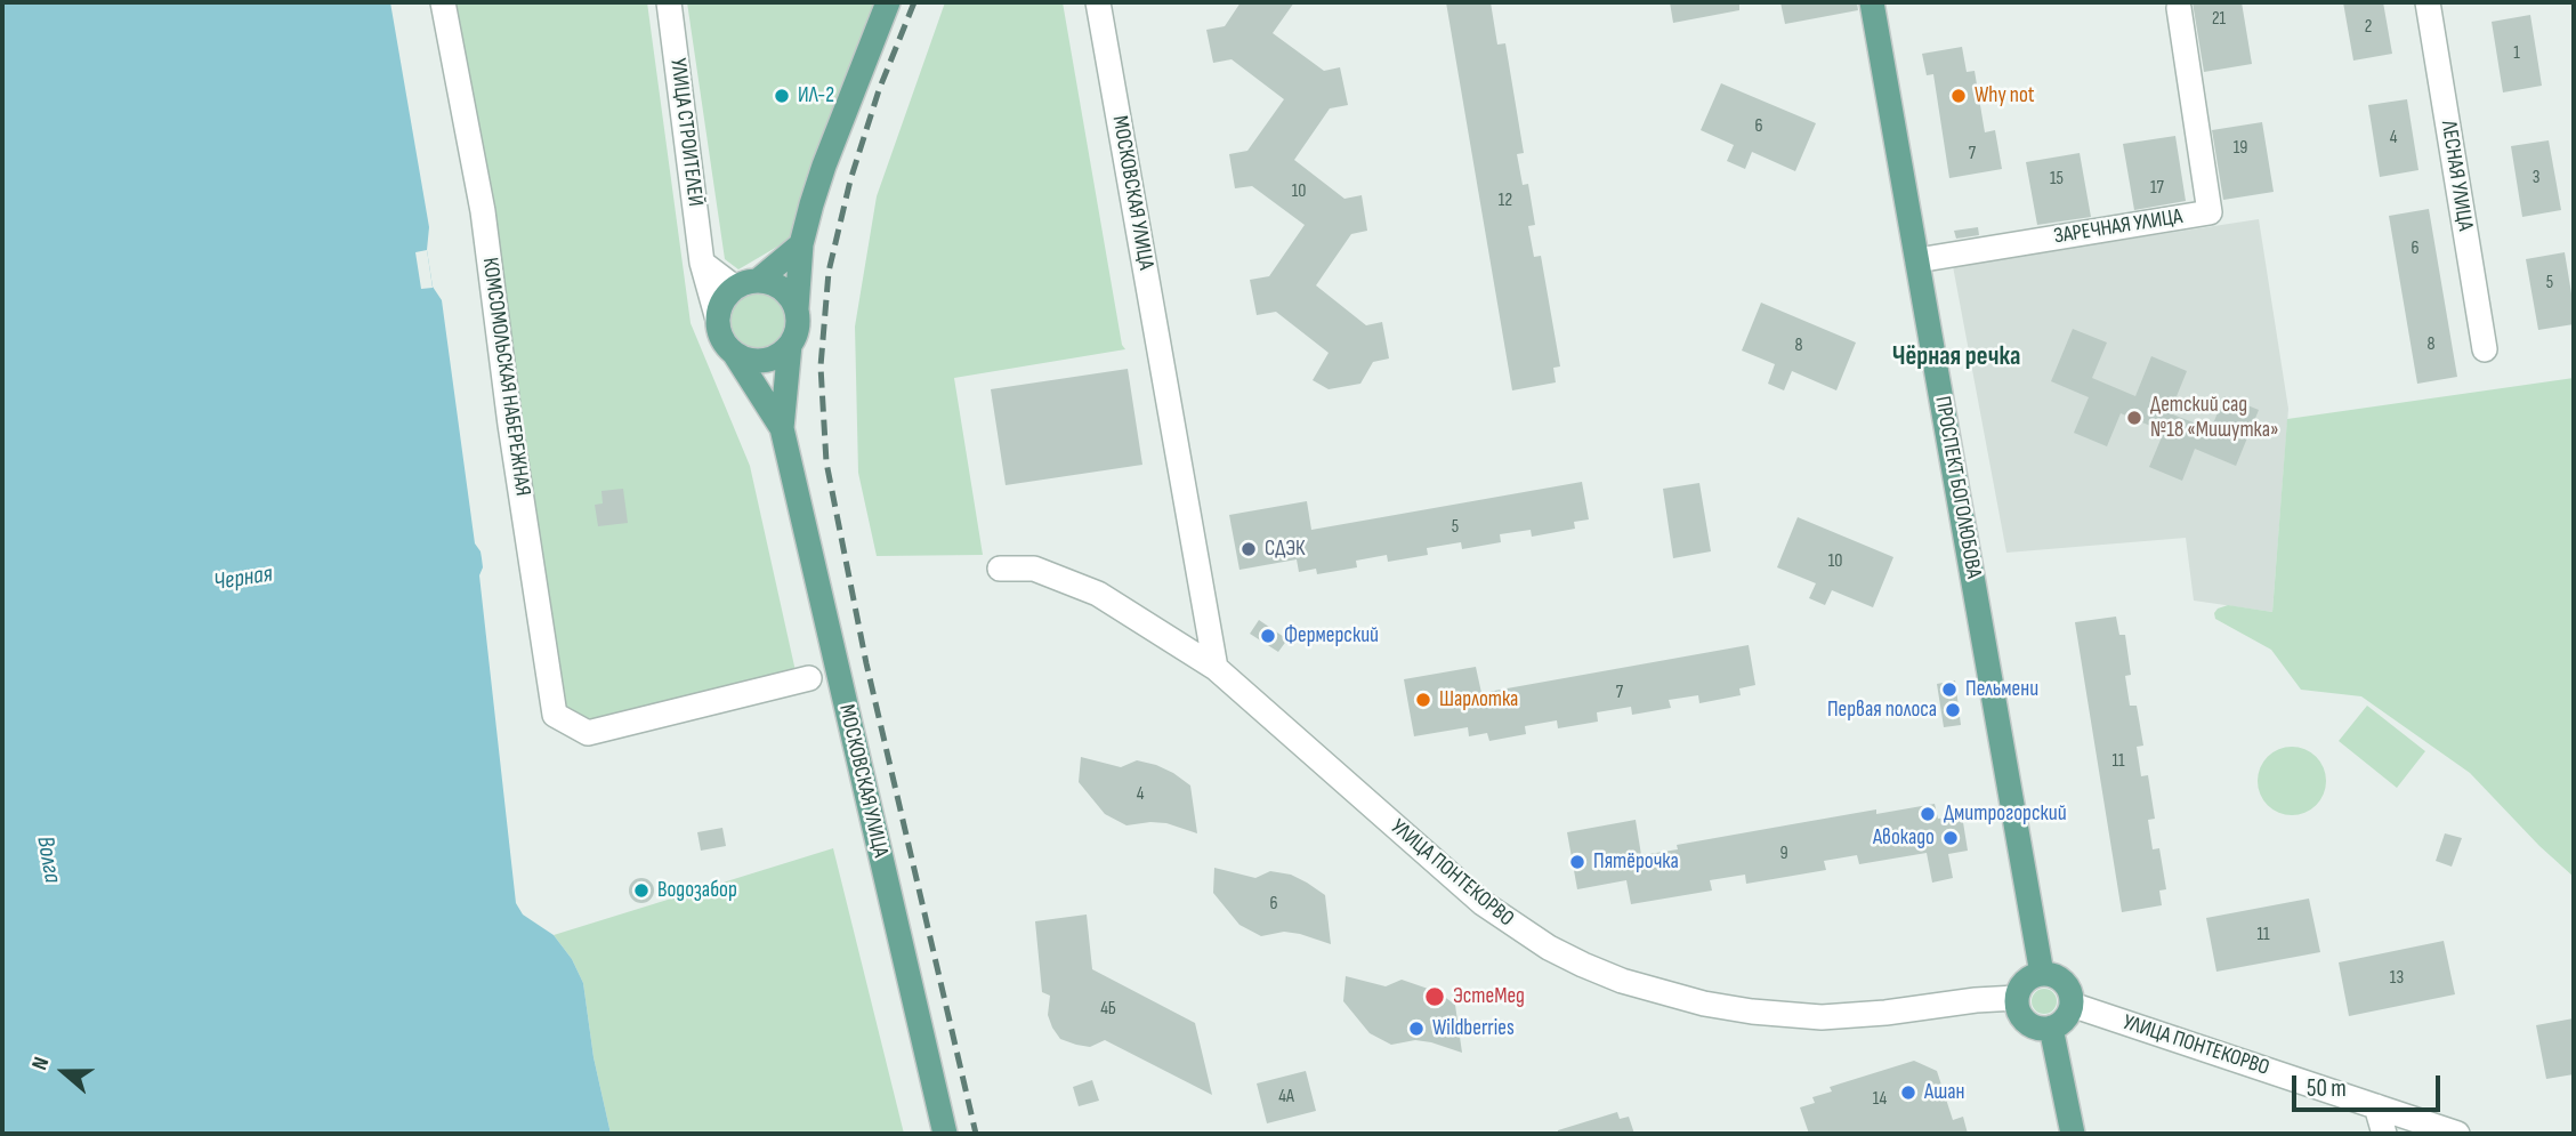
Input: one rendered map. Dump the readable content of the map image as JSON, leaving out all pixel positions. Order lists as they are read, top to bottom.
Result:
{
  "streets": {
    "main road": ["МОСКОВСКАЯ УЛИЦА", "ПРОСПЕКТ БОГОЛЮБОВА"],
    "street": [
      "УЛИЦА СТРОИТЕЛЕЙ",
      "ЛЕСНАЯ УЛИЦА",
      "ЗАРЕЧНАЯ УЛИЦА",
      "КОМСОМОЛЬСКАЯ НАБЕРЕЖНАЯ",
      "УЛИЦА ПОНТЕКОРВО"
    ]
  },
  "crossings": [
    ["МОСКОВСКАЯ УЛИЦА", "УЛИЦА ПОНТЕКОРВО"],
    ["ЗАРЕЧНАЯ УЛИЦА", "ПРОСПЕКТ БОГОЛЮБОВА"],
    ["ПРОСПЕКТ БОГОЛЮБОВА", "УЛИЦА ПОНТЕКОРВО"]
  ],
  "districts": ["Чёрная речка"],
  "water": ["Черная", "Волга"],
  "places": [
    "ИЛ-2",
    "Why not",
    "Детский сад №18 «Мишутка»",
    "СДЭК",
    "Фермерский",
    "Пельмени",
    "Шарлотка",
    "Первая полоса",
    "Дмитрогорский",
    "Авокадо",
    "Пятёрочка",
    "Водозабор",
    "ЭстеМед",
    "Wildberries",
    "Ашан"
  ],
  "house_numbers": [
    "21",
    "2",
    "1",
    "6",
    "4",
    "19",
    "7",
    "3",
    "15",
    "17",
    "10",
    "12",
    "6",
    "5",
    "8",
    "8",
    "5",
    "10",
    "7",
    "11",
    "4",
    "9",
    "6",
    "11",
    "13",
    "4Б",
    "4А",
    "14"
  ],
  "scale_bar": "50 m",
  "north": "left"
}
